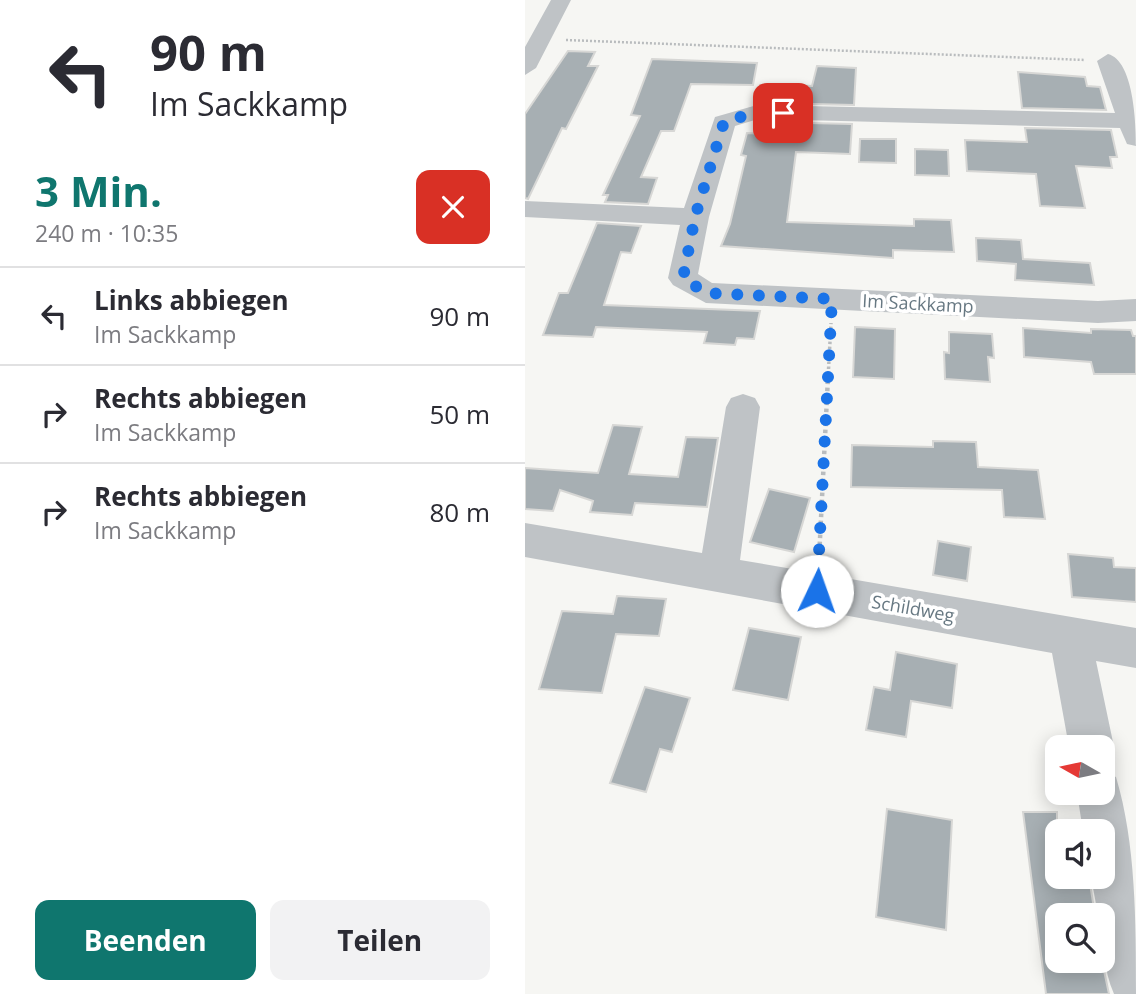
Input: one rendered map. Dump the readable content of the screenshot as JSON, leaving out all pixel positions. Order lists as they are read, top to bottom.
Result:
{
  "streets": {
    "street": ["Im Sackkamp", "Schildweg"]
  },
  "north": "left",
  "page": {
    "turn": ["90 m", "Im Sackkamp"],
    "heading": ["3 Min.", "240 m · 10:35"],
    "list": [
      {
        "name": "Links abbiegen",
        "note": "Im Sackkamp",
        "value": "90 m"
      },
      {
        "name": "Rechts abbiegen",
        "note": "Im Sackkamp",
        "value": "50 m"
      },
      {
        "name": "Rechts abbiegen",
        "note": "Im Sackkamp",
        "value": "80 m"
      }
    ],
    "buttons": ["Beenden", "Teilen"]
  }
}
